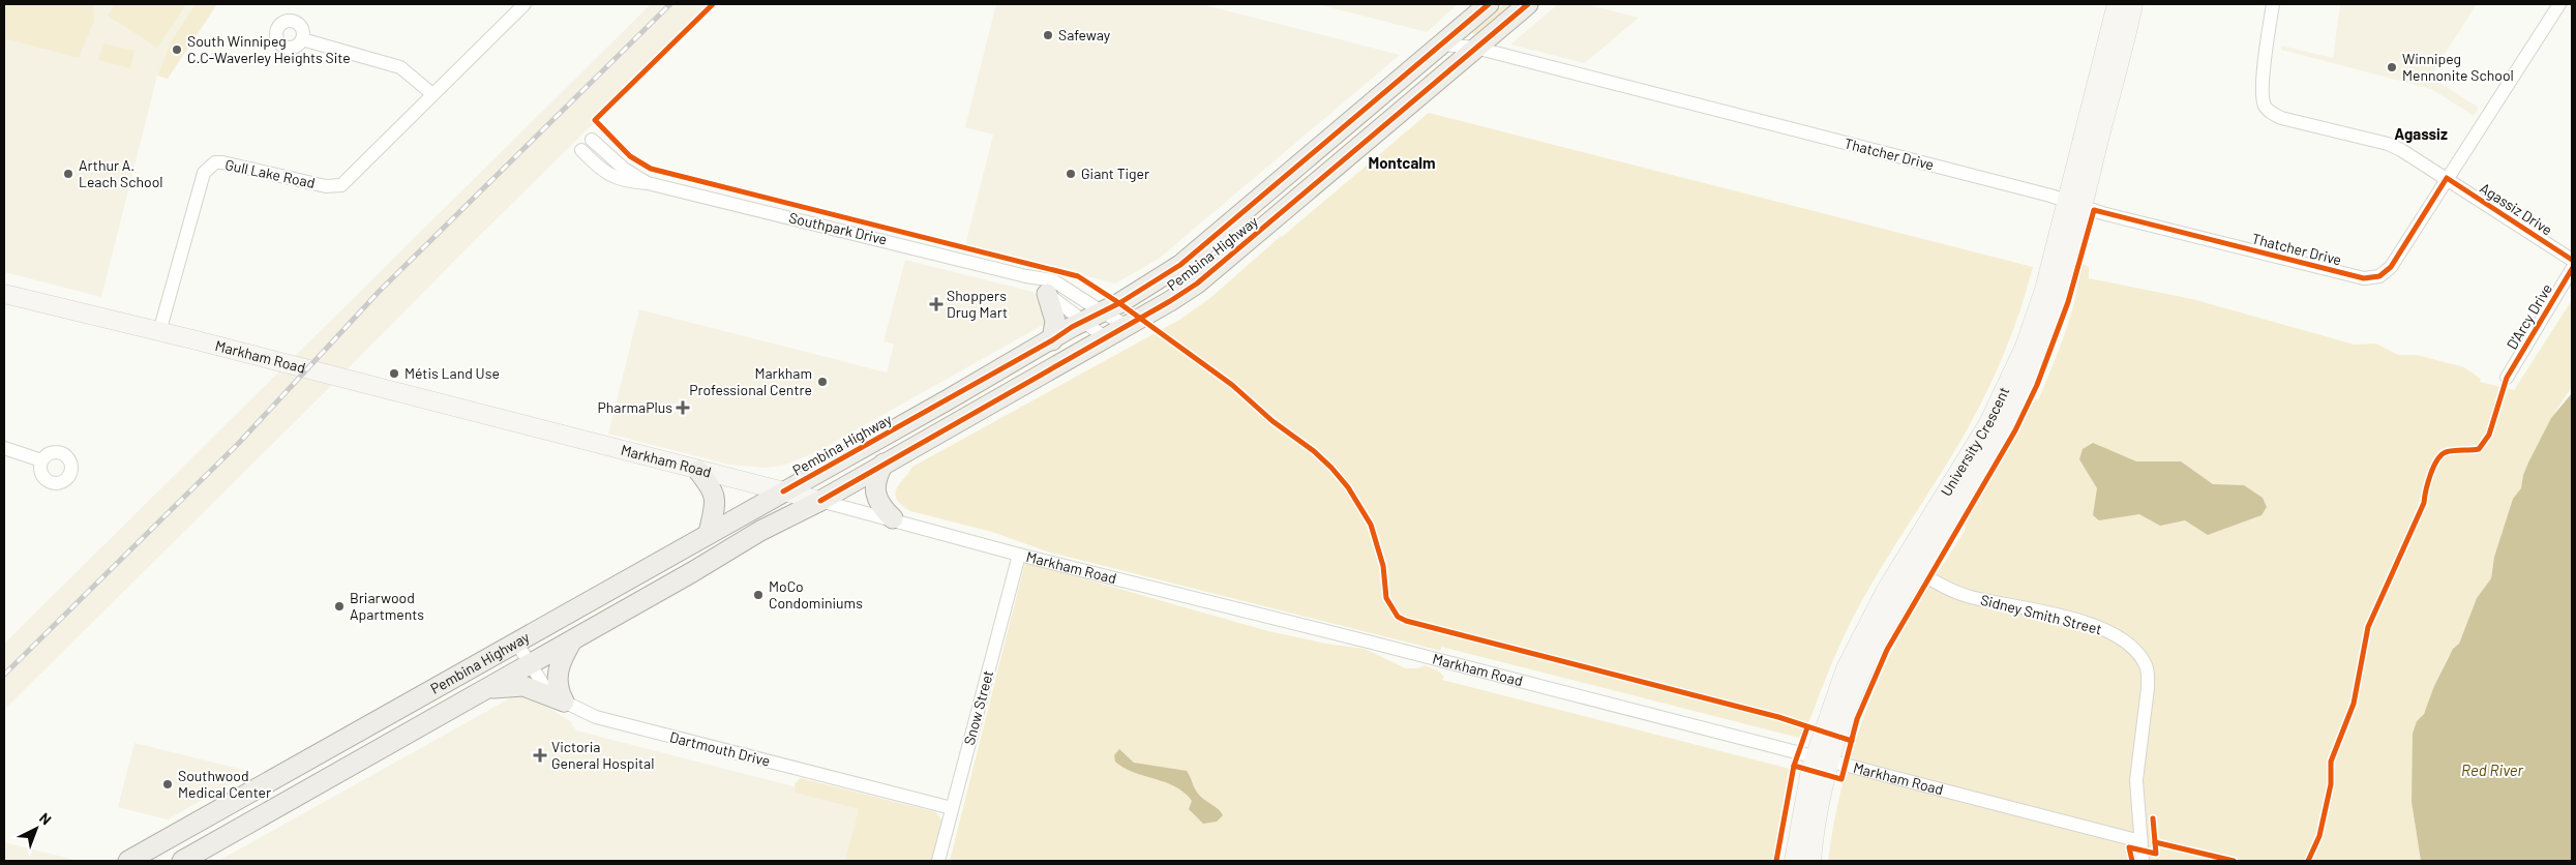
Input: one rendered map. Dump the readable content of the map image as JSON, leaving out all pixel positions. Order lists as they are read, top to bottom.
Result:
{
  "streets": {
    "main road": ["Pembina Highway", "Markham Road", "University Crescent"],
    "street": [
      "Thatcher Drive",
      "Gull Lake Road",
      "Agassiz Drive",
      "Southpark Drive",
      "D'Arcy Drive",
      "Sidney Smith Street",
      "Snow Street",
      "Dartmouth Drive"
    ]
  },
  "crossings": [
    ["Thatcher Drive", "Agassiz Drive"],
    ["Thatcher Drive", "Pembina Highway"],
    ["Thatcher Drive", "University Crescent"],
    ["Gull Lake Road", "Markham Road"],
    ["Southpark Drive", "Pembina Highway"],
    ["Pembina Highway", "Markham Road"],
    ["Pembina Highway", "Dartmouth Drive"],
    ["Markham Road", "University Crescent"],
    ["Markham Road", "Sidney Smith Street"],
    ["Markham Road", "Snow Street"],
    ["University Crescent", "Sidney Smith Street"],
    ["Snow Street", "Dartmouth Drive"]
  ],
  "districts": ["Agassiz", "Montcalm"],
  "water": ["Red River"],
  "places": {
    "other": [
      "Safeway",
      "South Winnipeg C.C-Waverley Heights Site",
      "Winnipeg Mennonite School",
      "Arthur A. Leach School",
      "Giant Tiger",
      "Métis Land Use",
      "Markham Professional Centre",
      "MoCo Condominiums",
      "Briarwood Apartments",
      "Southwood Medical Center"
    ],
    "health": ["Shoppers Drug Mart", "PharmaPlus", "Victoria General Hospital"]
  },
  "north": "top right"
}
